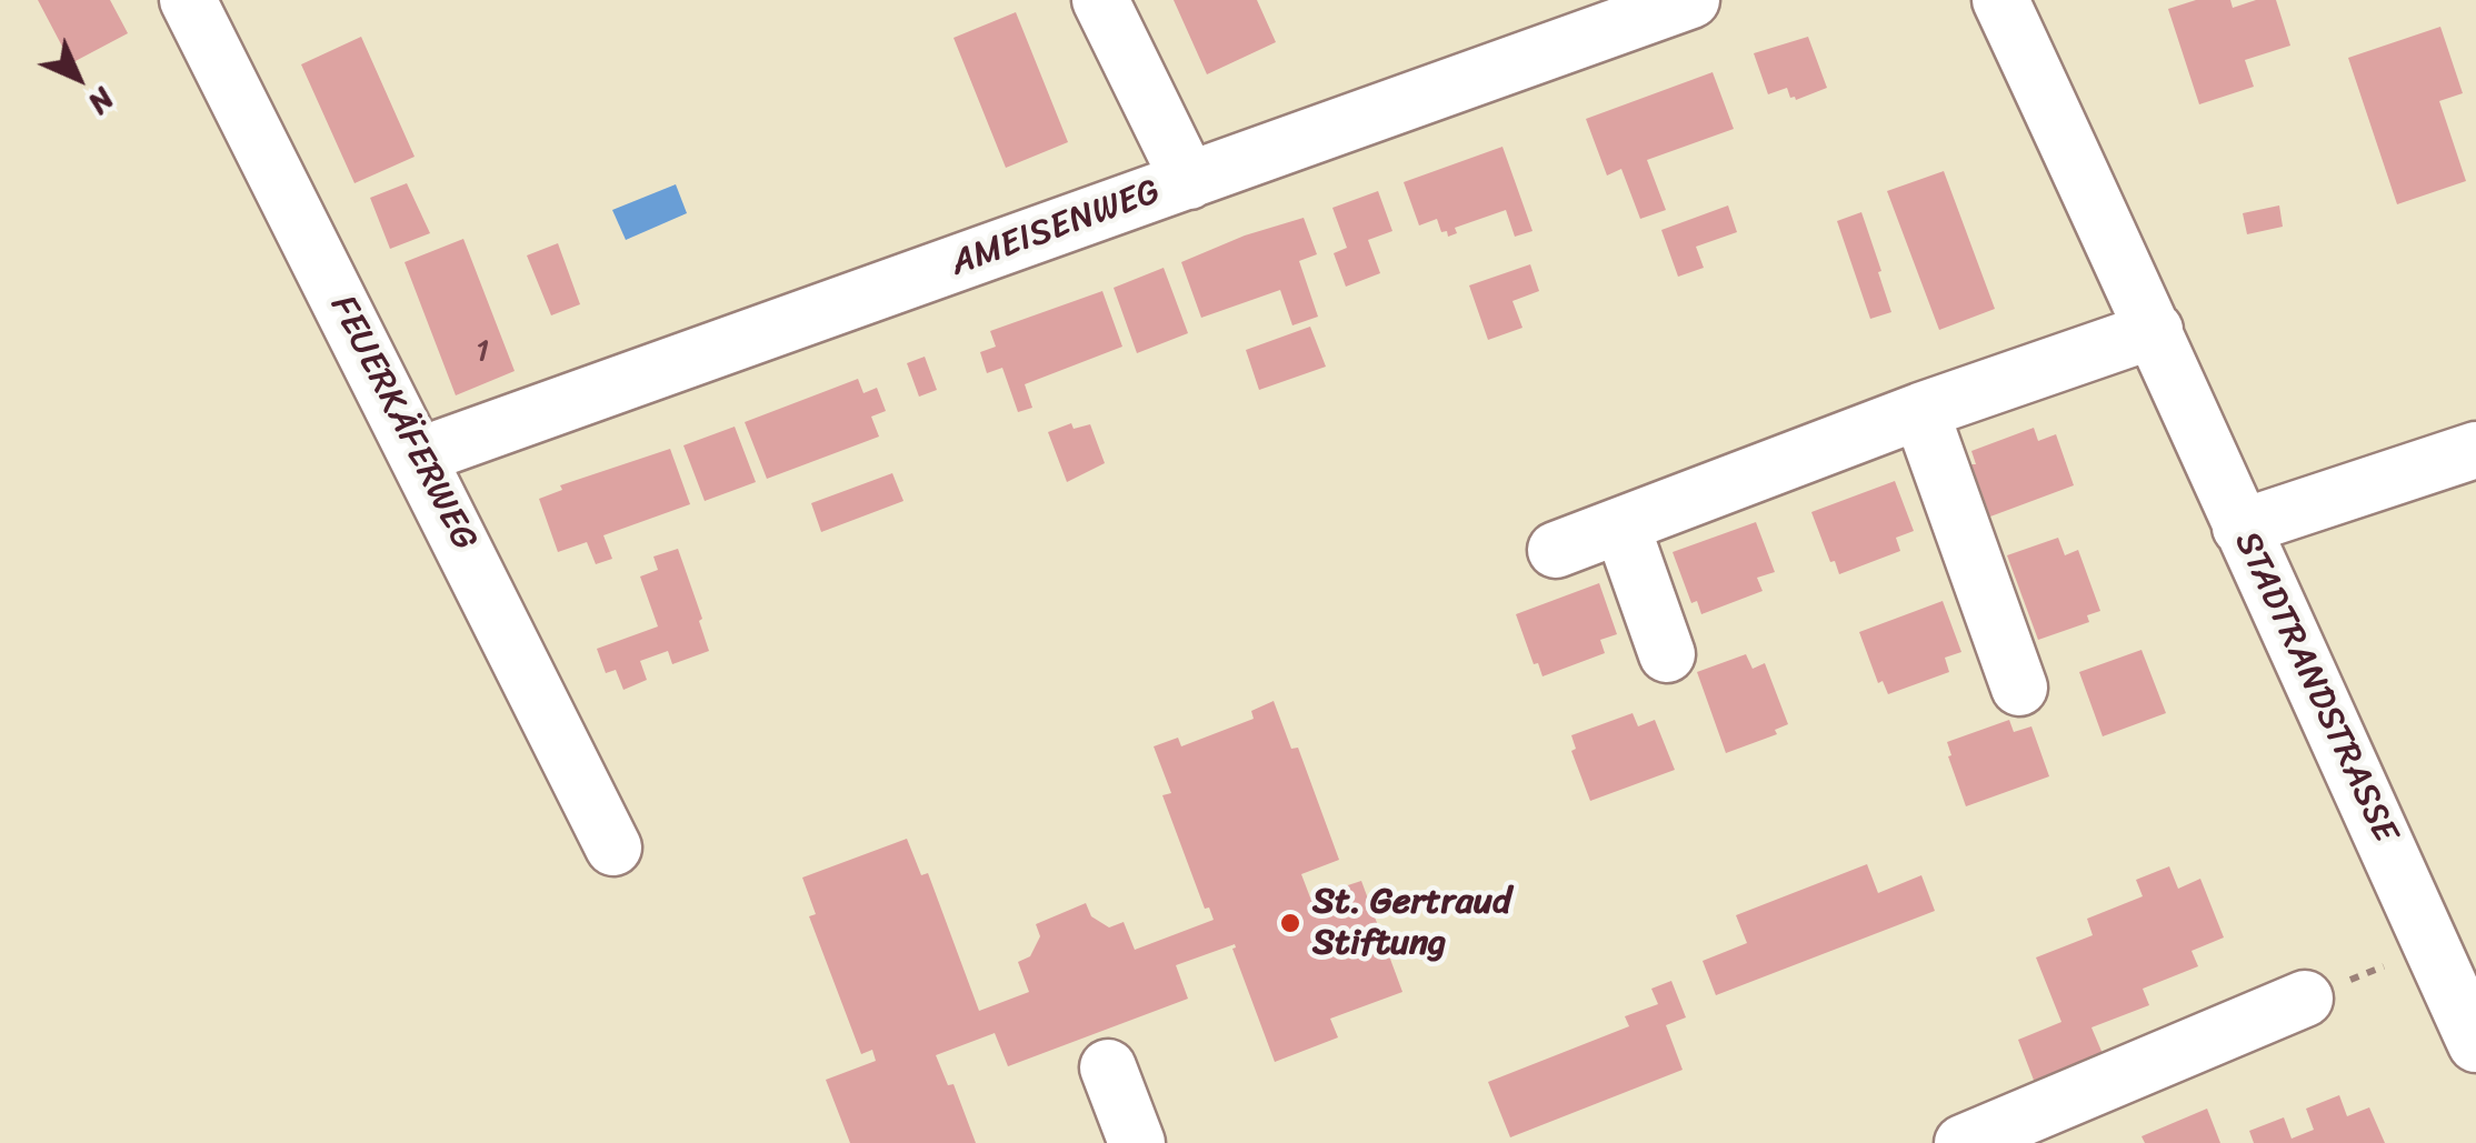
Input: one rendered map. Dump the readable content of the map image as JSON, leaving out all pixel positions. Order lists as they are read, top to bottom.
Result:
{
  "streets": {
    "street": ["AMEISENWEG", "FEUERKÄFERWEG", "STADTRANDSTRASSE"]
  },
  "crossings": [
    ["AMEISENWEG", "FEUERKÄFERWEG"]
  ],
  "places": ["St. Gertraud Stiftung"],
  "house_numbers": ["1"],
  "north": "bottom right"
}
